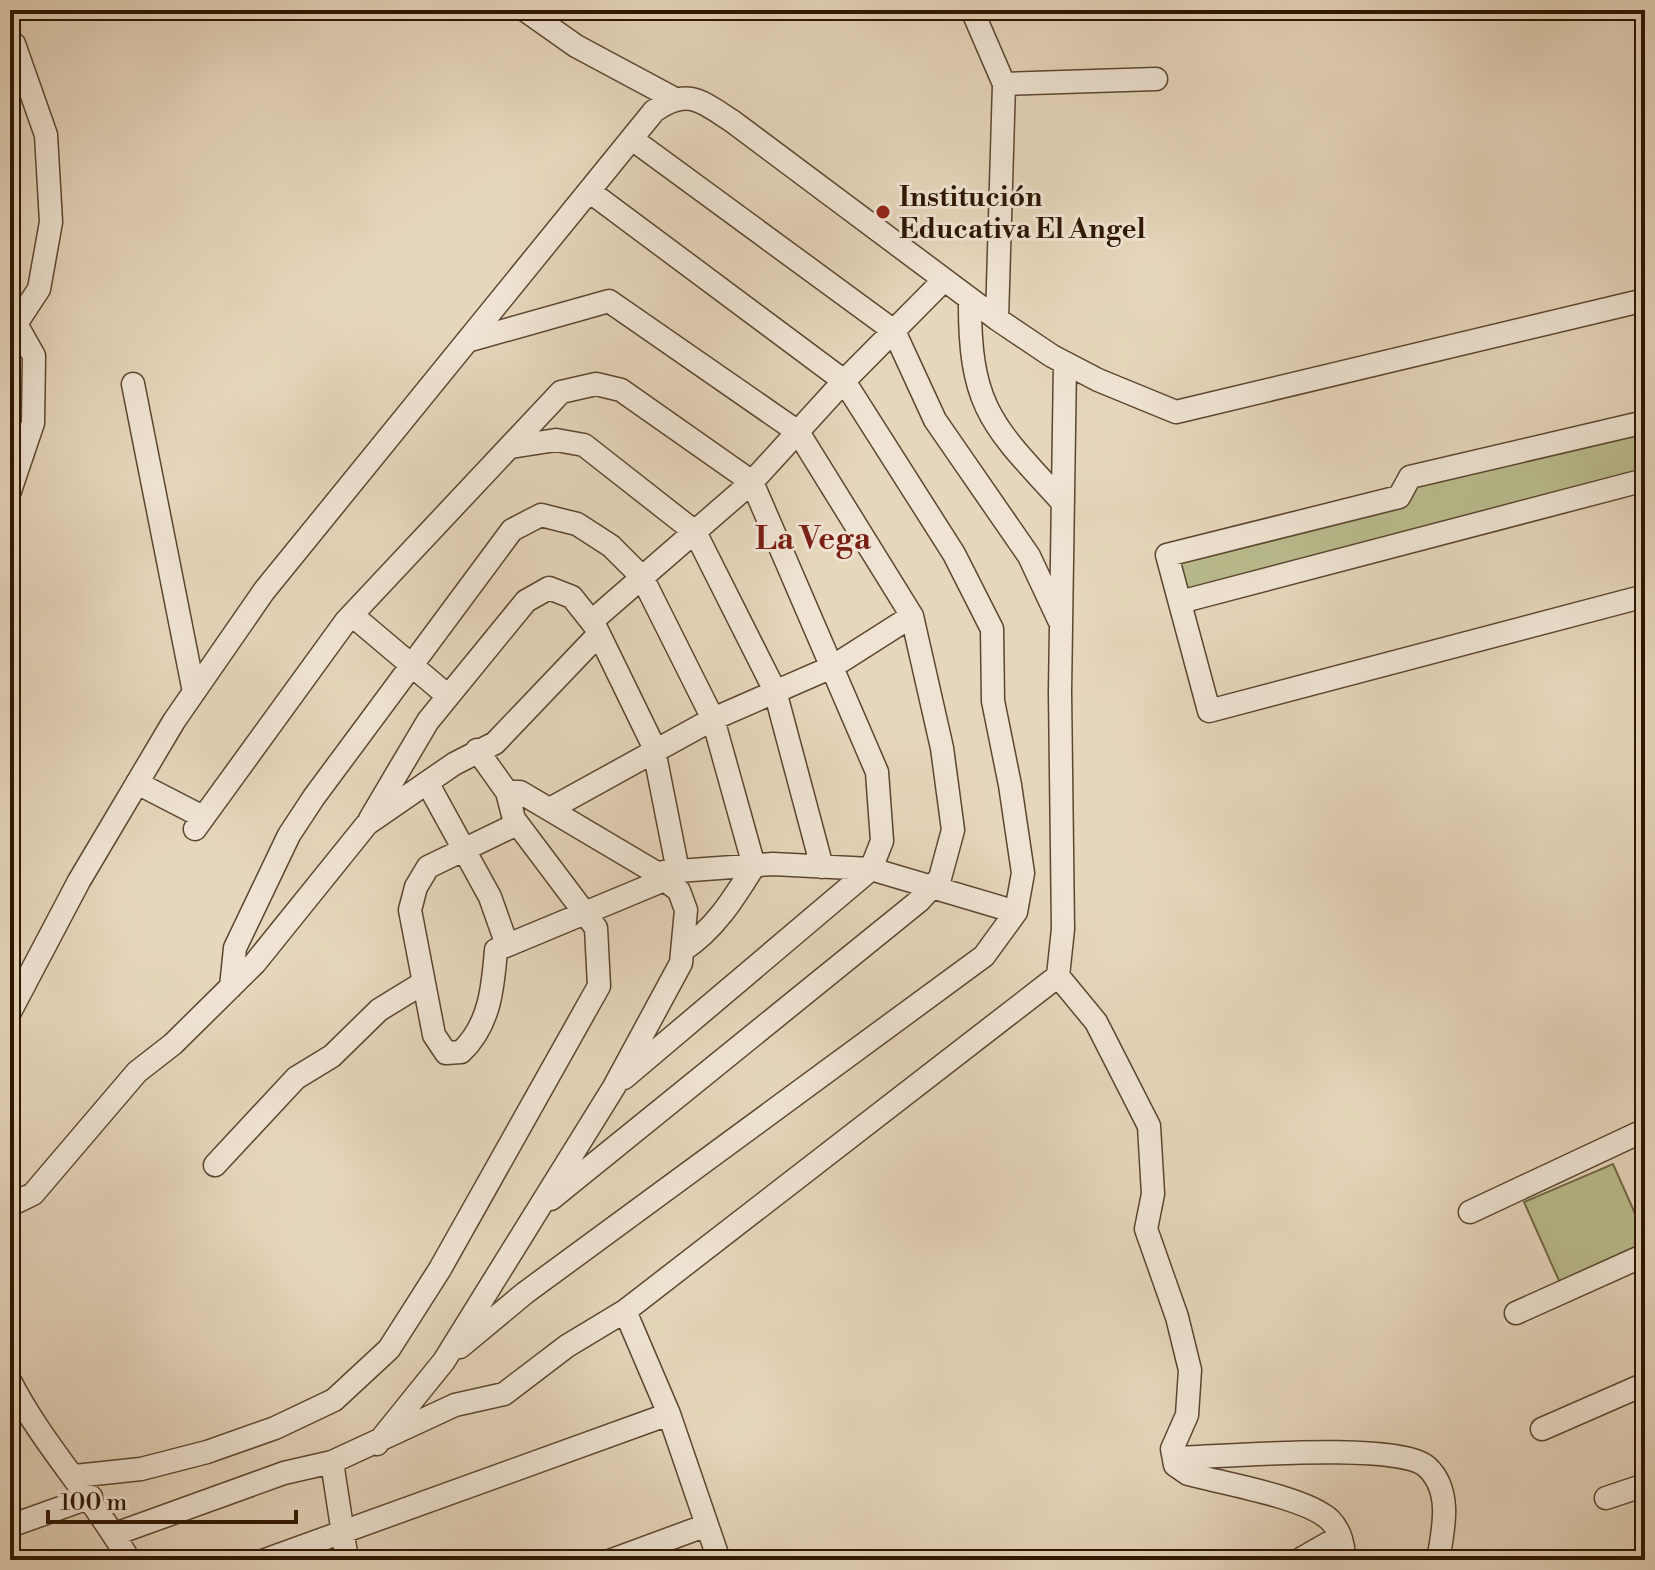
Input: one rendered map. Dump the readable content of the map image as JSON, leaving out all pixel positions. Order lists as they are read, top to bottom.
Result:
{
  "districts": ["La Vega"],
  "places": ["Institución Educativa El Angel"],
  "scale_bar": "100 m"
}
